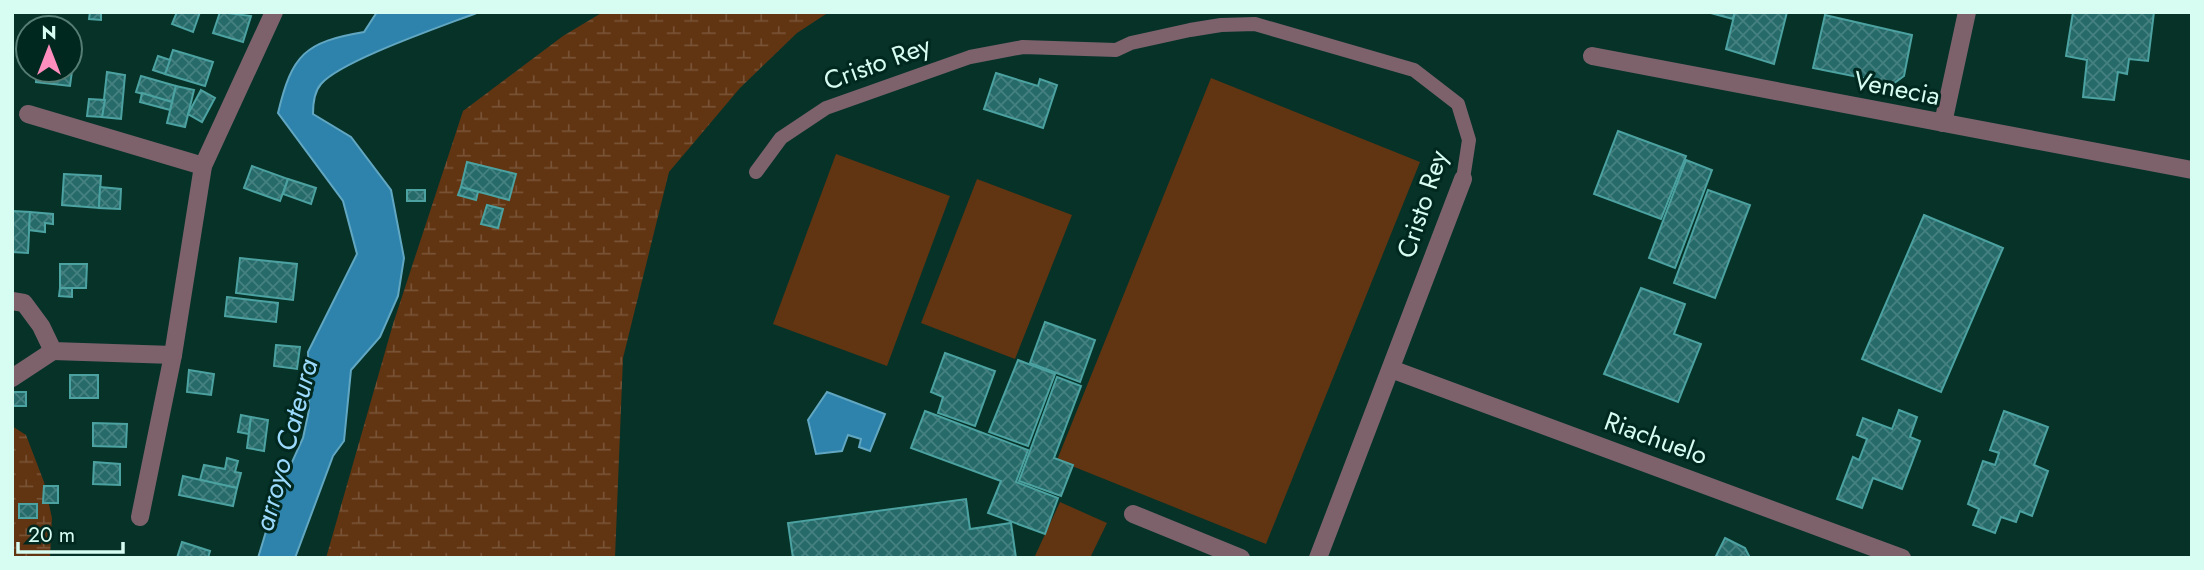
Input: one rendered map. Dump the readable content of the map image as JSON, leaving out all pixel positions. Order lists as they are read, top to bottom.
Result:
{
  "streets": {
    "street": ["Cristo Rey", "Venecia", "Riachuelo"]
  },
  "crossings": [
    ["Cristo Rey", "Riachuelo"]
  ],
  "water": ["arroyo Cateura"],
  "scale_bar": "20 m",
  "north": "top"
}
